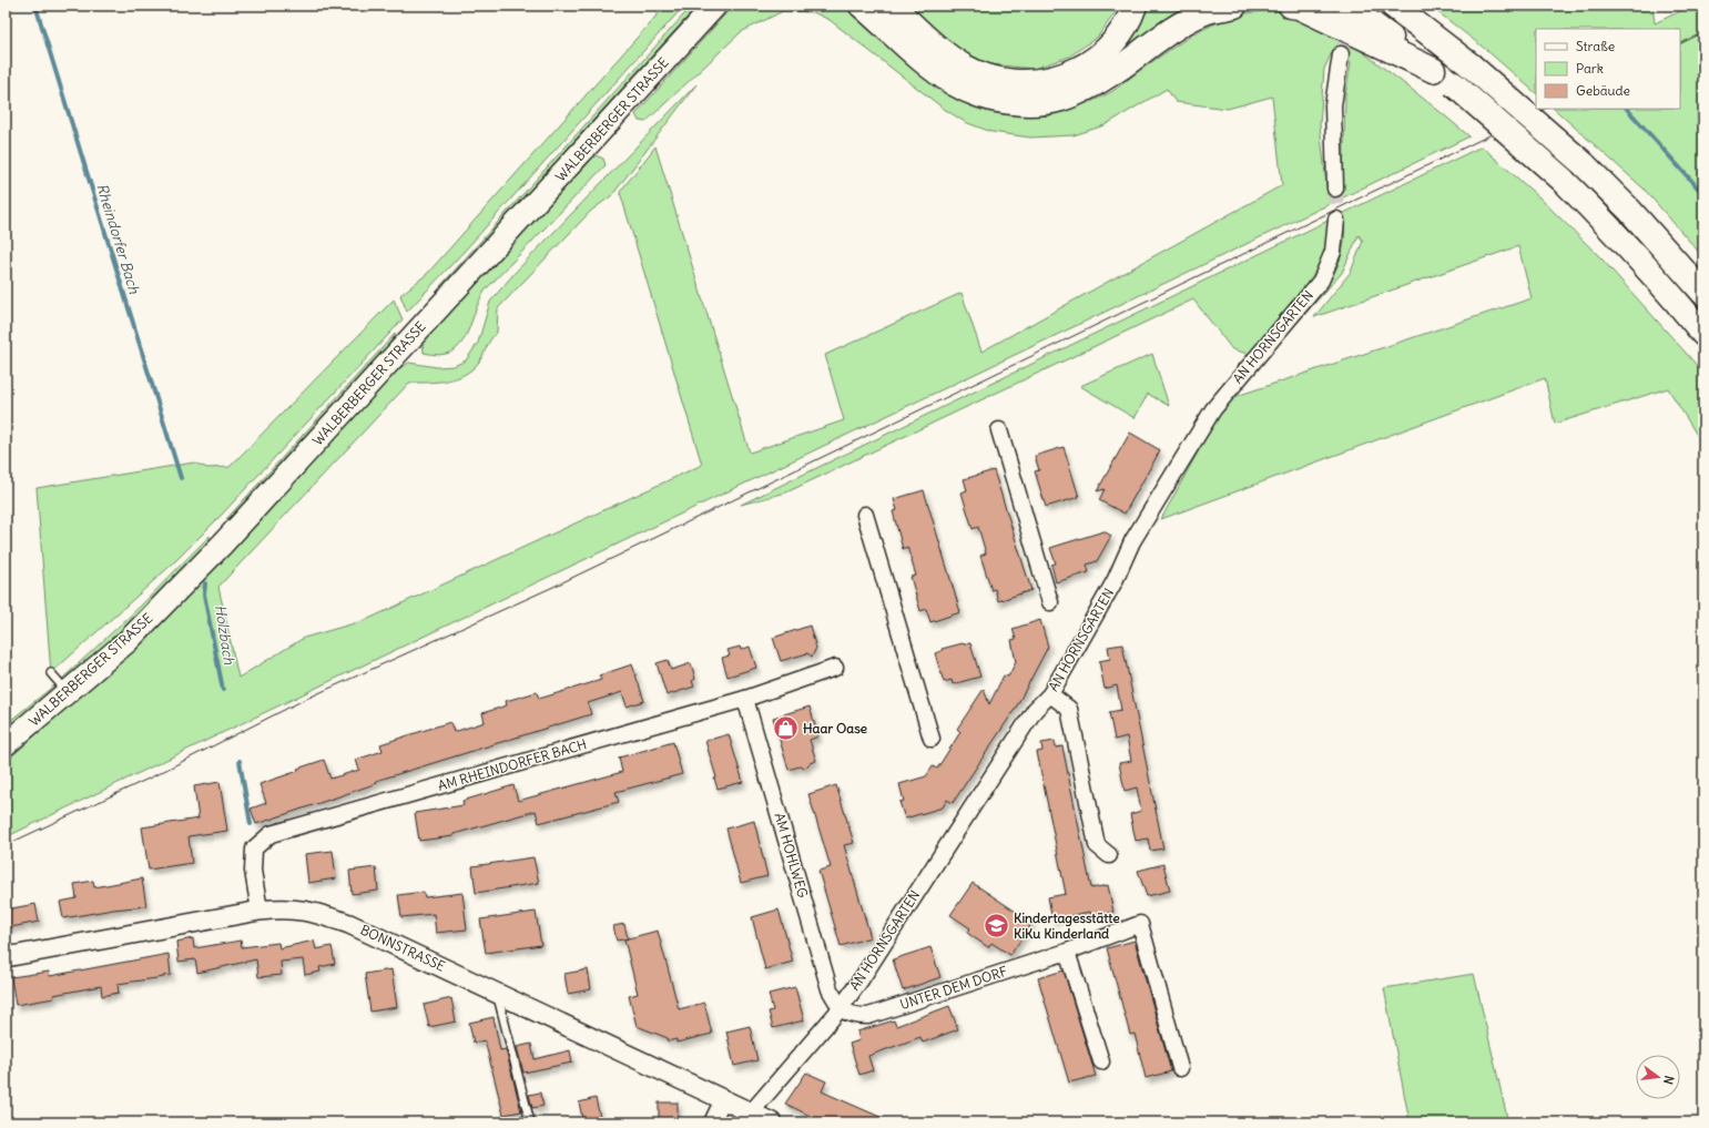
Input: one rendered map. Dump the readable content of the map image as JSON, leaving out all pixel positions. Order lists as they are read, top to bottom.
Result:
{
  "streets": {
    "main road": ["WALBERBERGER STRASSE"],
    "street": [
      "AN HORNSGARTEN",
      "AM RHEINDORFER BACH",
      "AM HOHLWEG",
      "BONNSTRASSE",
      "UNTER DEM DORF"
    ]
  },
  "crossings": [
    ["AN HORNSGARTEN", "AM HOHLWEG"],
    ["AN HORNSGARTEN", "BONNSTRASSE"],
    ["AN HORNSGARTEN", "UNTER DEM DORF"],
    ["AM RHEINDORFER BACH", "AM HOHLWEG"],
    ["AM RHEINDORFER BACH", "BONNSTRASSE"],
    ["AM HOHLWEG", "UNTER DEM DORF"]
  ],
  "water": ["Rheindorfer Bach", "Holzbach"],
  "places": {
    "shop": ["Haar Oase"],
    "school or university": ["Kindertagesstätte KiKu Kinderland"]
  },
  "legend": ["Straße", "Park", "Gebäude"],
  "north": "right"
}
